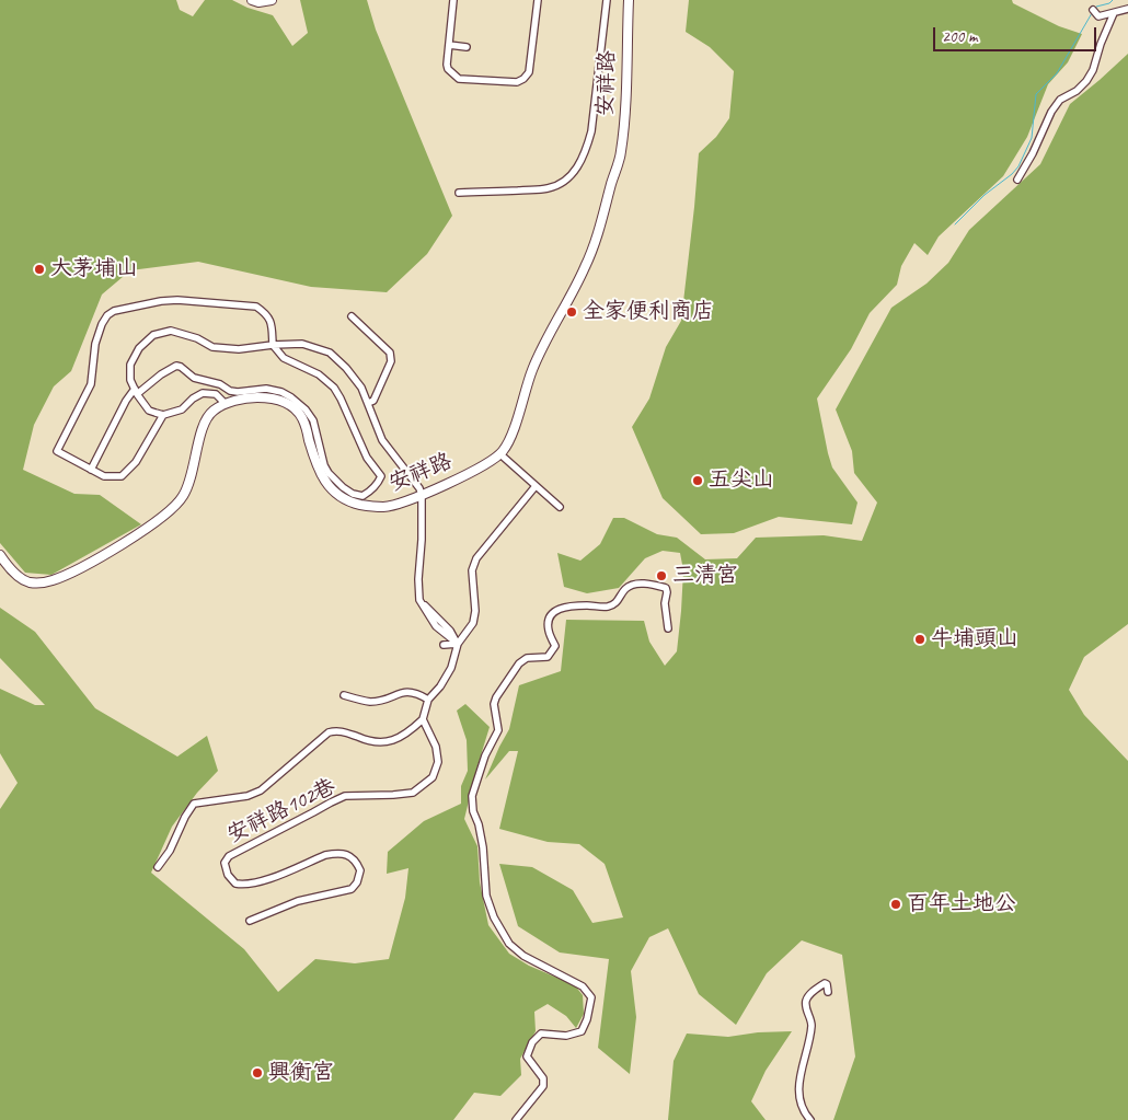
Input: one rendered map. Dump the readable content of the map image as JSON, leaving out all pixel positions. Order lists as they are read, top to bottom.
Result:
{
  "streets": {
    "street": ["安祥路", "安祥路102巷"]
  },
  "places": [
    "大茅埔山",
    "全家便利商店",
    "五尖山",
    "三清宮",
    "牛埔頭山",
    "百年土地公",
    "興衡宮"
  ],
  "scale_bar": "200 m"
}
